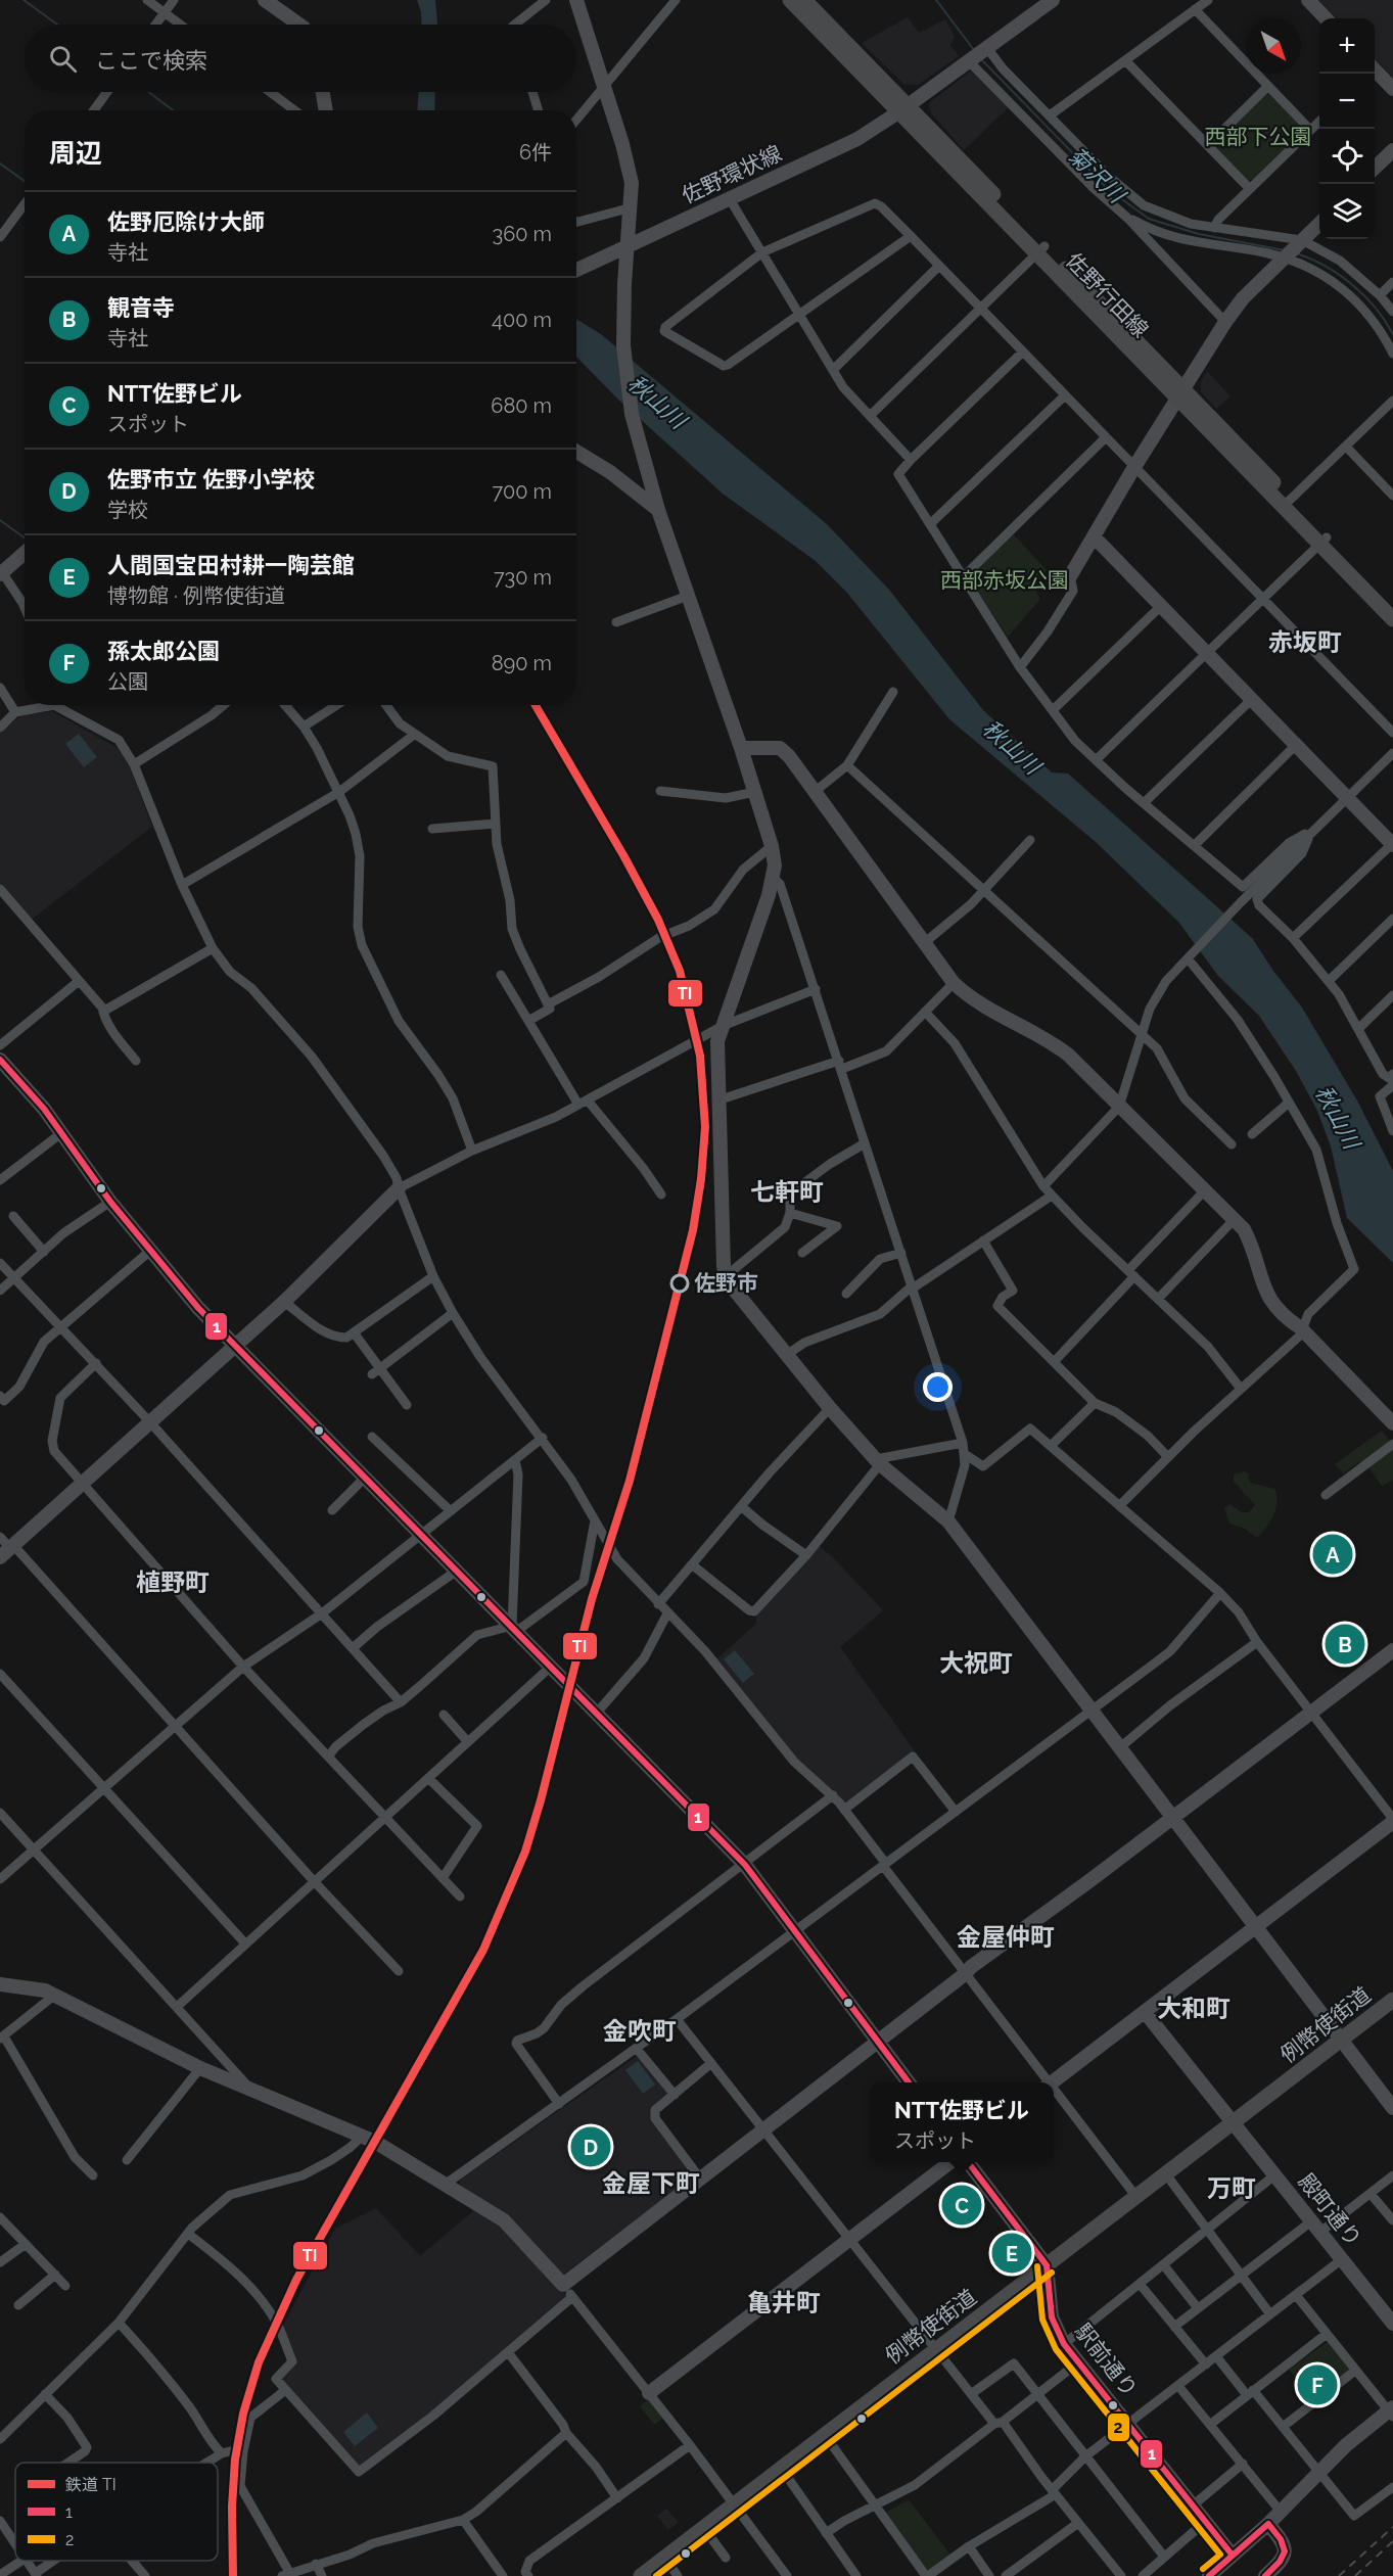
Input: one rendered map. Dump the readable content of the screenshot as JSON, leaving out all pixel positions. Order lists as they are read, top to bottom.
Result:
{
  "streets": {
    "main road": ["佐野行田線", "例幣使街道"],
    "street": ["佐野環状線", "殿町通り", "駅前通り"]
  },
  "crossings": [
    ["佐野環状線", "佐野行田線"],
    ["例幣使街道", "殿町通り"],
    ["例幣使街道", "駅前通り"]
  ],
  "districts": [
    "赤坂町",
    "七軒町",
    "植野町",
    "大祝町",
    "金屋仲町",
    "大和町",
    "金吹町",
    "金屋下町",
    "万町",
    "亀井町"
  ],
  "water": ["菊沢川", "秋山川"],
  "parks": ["西部下公園", "西部赤坂公園"],
  "places": ["佐野市"],
  "lines": ["rail line TI", "transit line 1", "transit line 2"],
  "legend": ["鉄道 TI", "1", "2"],
  "north": "bottom right",
  "page": {
    "map_buttons": ["+", "−"],
    "search": "ここで検索",
    "heading": ["周辺", "6件"],
    "list": [
      {
        "mark": "A",
        "name": "佐野厄除け大師",
        "note": "寺社",
        "value": "360 m"
      },
      {
        "mark": "B",
        "name": "観音寺",
        "note": "寺社",
        "value": "400 m"
      },
      {
        "mark": "C",
        "name": "NTT佐野ビル",
        "note": "スポット",
        "value": "680 m"
      },
      {
        "mark": "D",
        "name": "佐野市立 佐野小学校",
        "note": "学校",
        "value": "700 m"
      },
      {
        "mark": "E",
        "name": "人間国宝田村耕一陶芸館",
        "note": "博物館 · 例幣使街道",
        "value": "730 m"
      },
      {
        "mark": "F",
        "name": "孫太郎公園",
        "note": "公園",
        "value": "890 m"
      }
    ],
    "pins": [
      "A",
      "B",
      "D",
      "C",
      "E",
      "F"
    ],
    "popup": ["NTT佐野ビル", "スポット"]
  }
}
